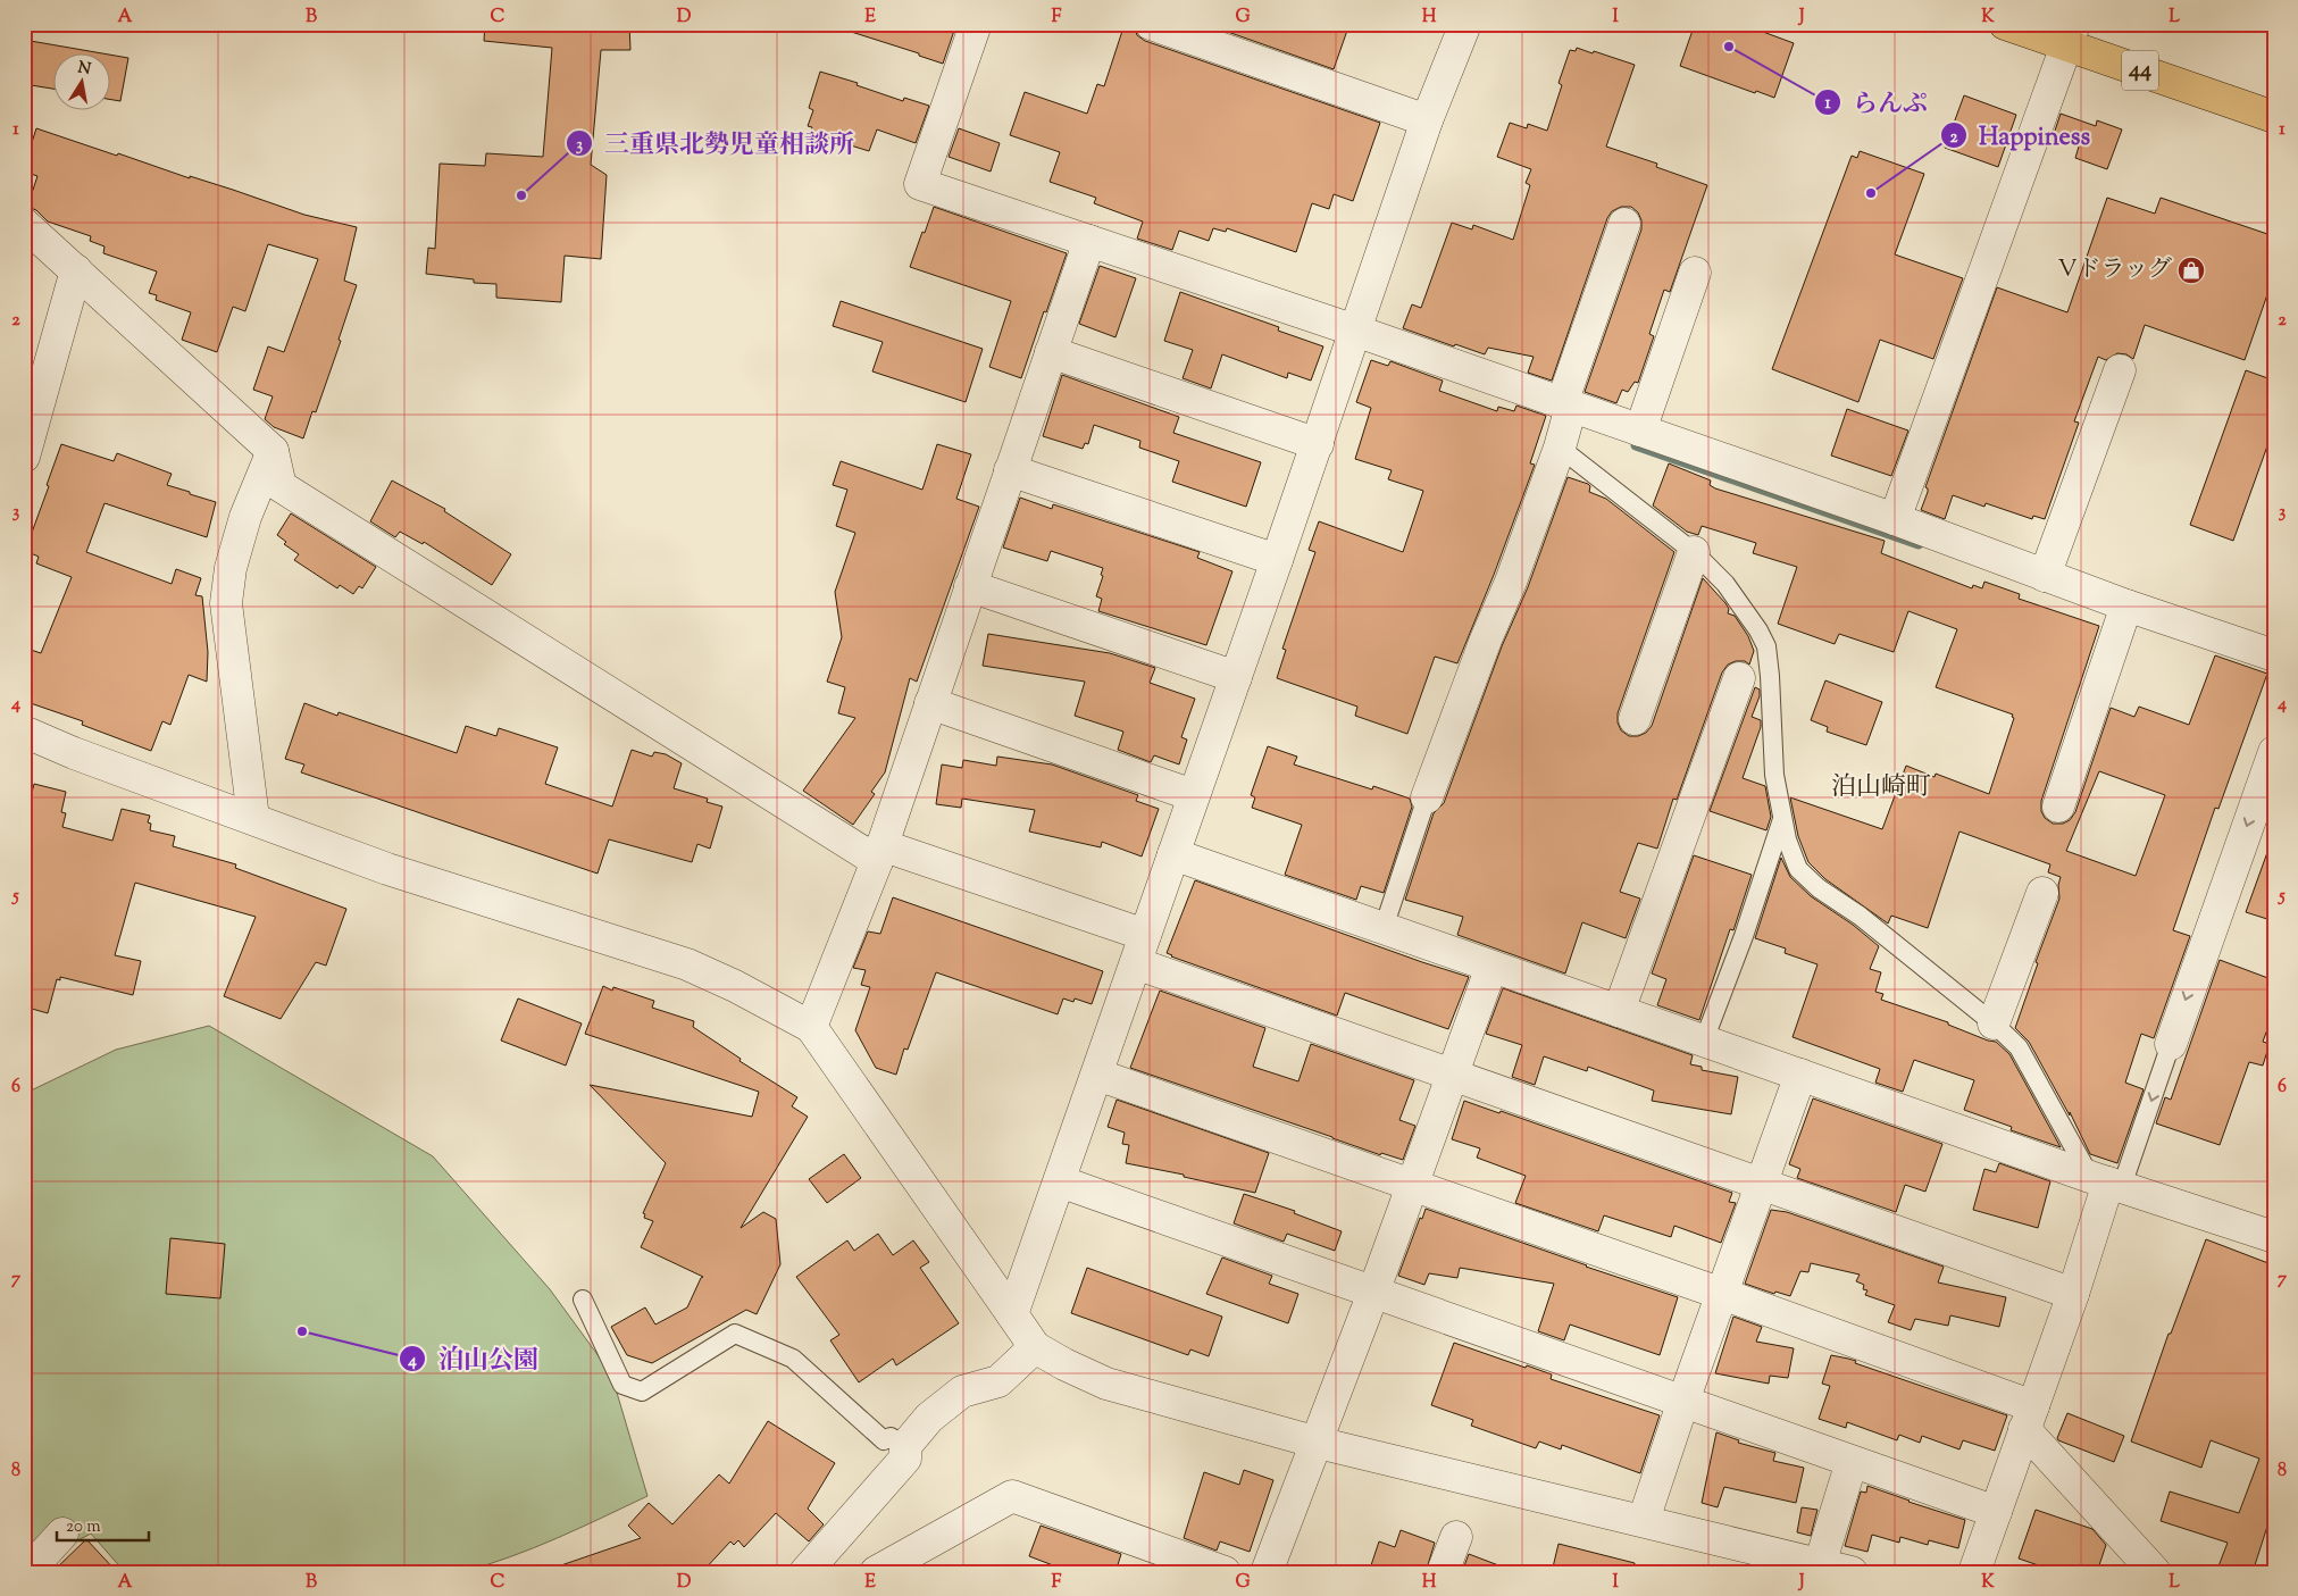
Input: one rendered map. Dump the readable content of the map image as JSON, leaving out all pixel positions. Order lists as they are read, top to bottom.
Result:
{
  "streets": {
    "main road": ["44"]
  },
  "districts": ["泊山崎町"],
  "places": {
    "other": [
      "らんぷ",
      "Happiness",
      "三重県北勢児童相談所",
      "泊山公園"
    ],
    "shop": ["Vドラッグ"]
  },
  "scale_bar": "20 m",
  "north": "top",
  "grid": {
    "columns": [
      "A",
      "B",
      "C",
      "D",
      "E",
      "F",
      "G",
      "H",
      "I",
      "J",
      "K",
      "L"
    ],
    "rows": [
      "1",
      "2",
      "3",
      "4",
      "5",
      "6",
      "7",
      "8"
    ]
  }
}
